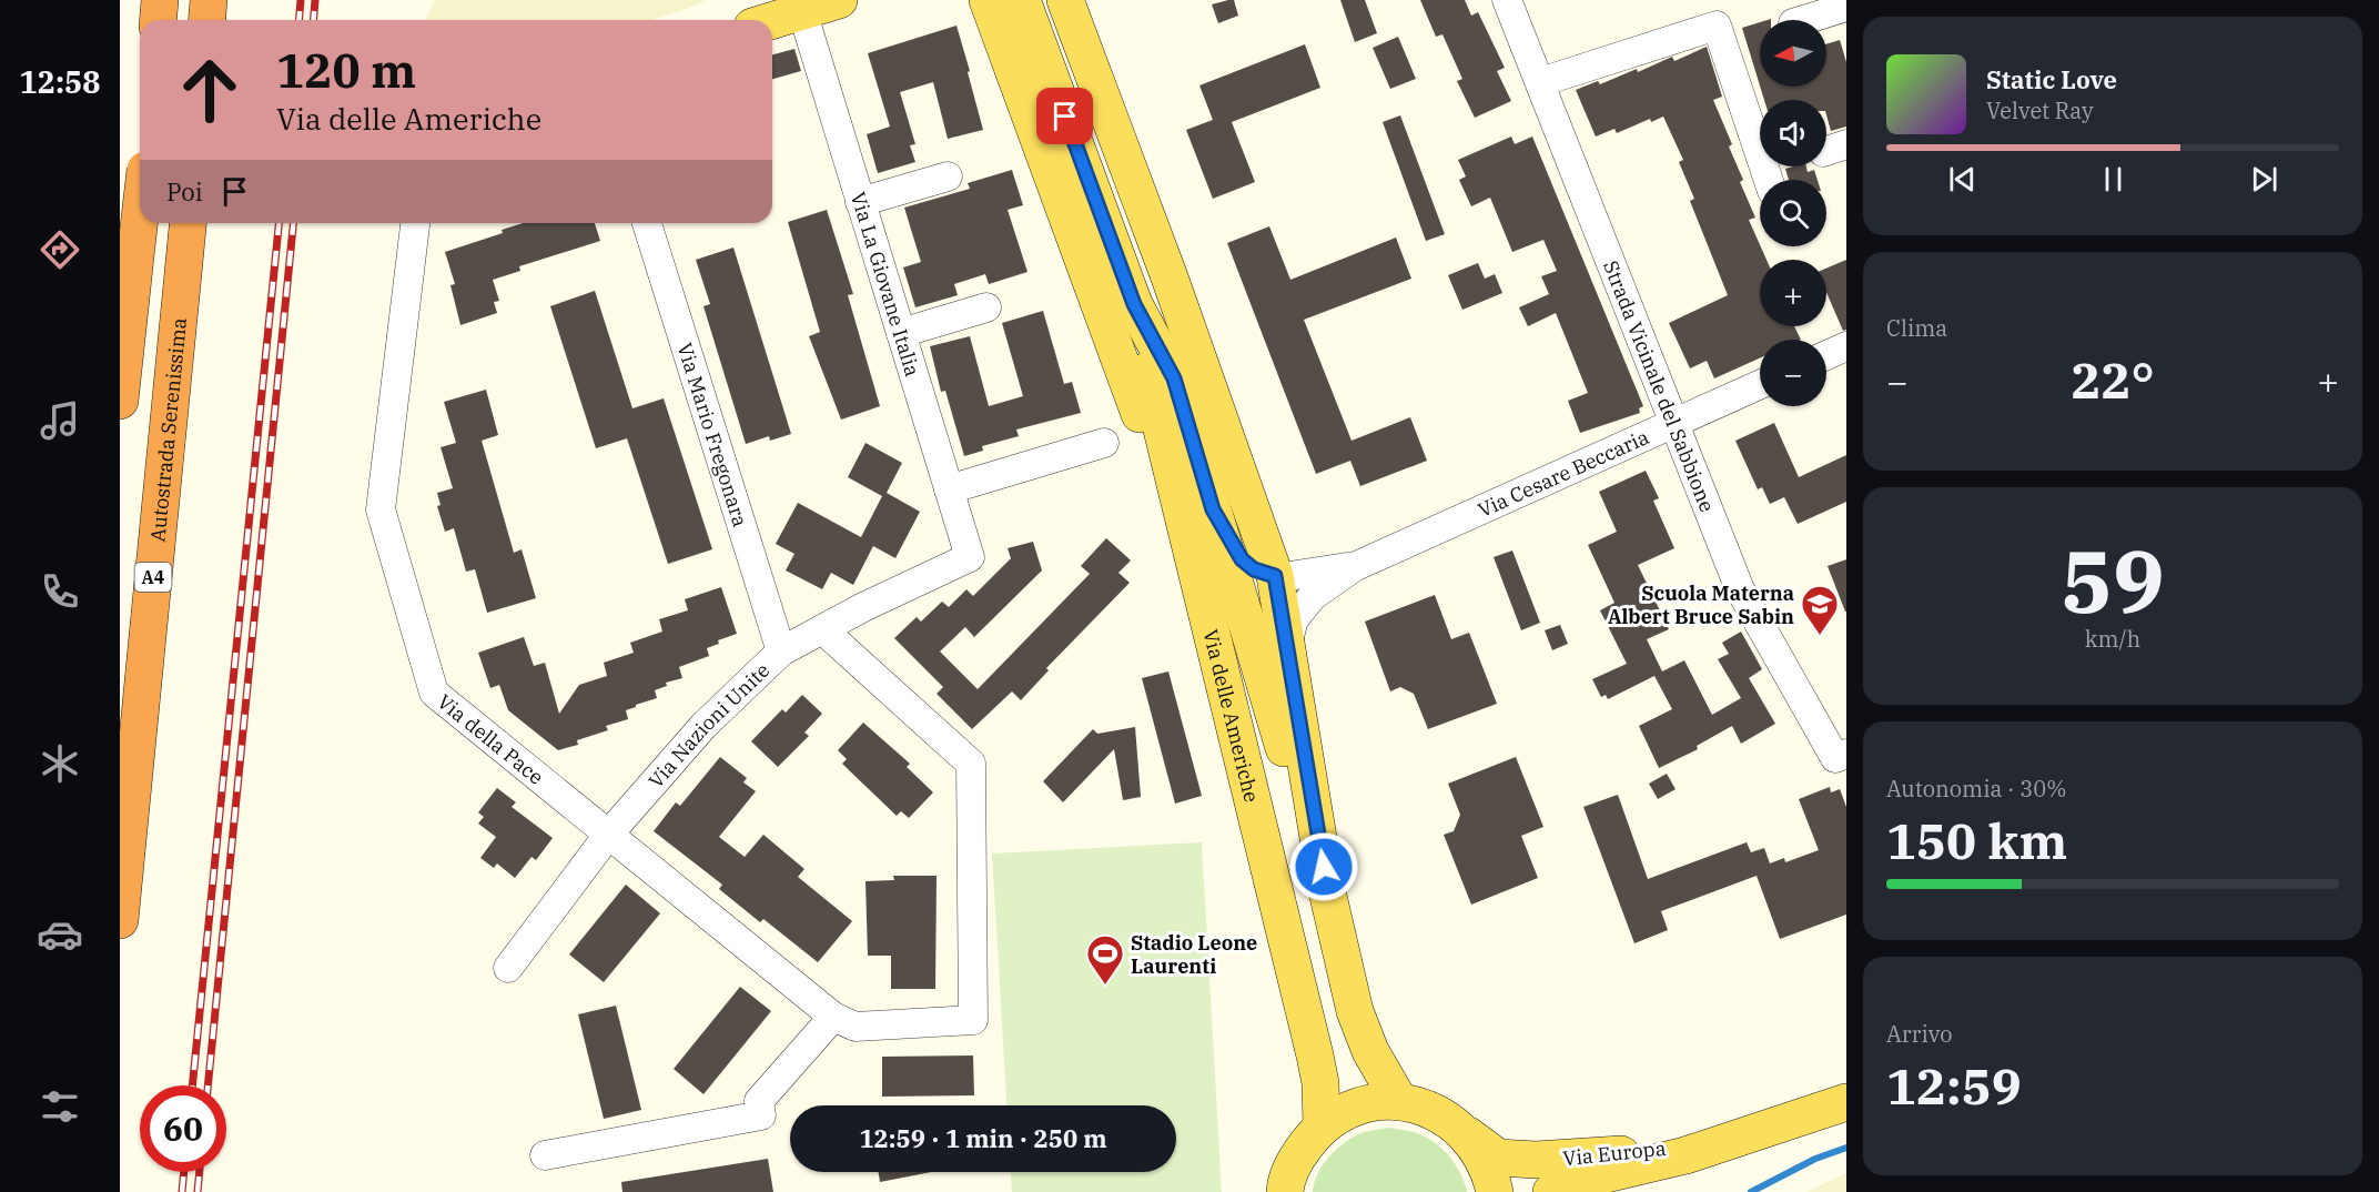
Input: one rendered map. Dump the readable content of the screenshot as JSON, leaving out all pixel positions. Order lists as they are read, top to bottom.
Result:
{
  "streets": {
    "highway": ["Autostrada Serenissima", "A4"],
    "main road": ["Via delle Americhe", "Via Europa"],
    "street": [
      "Via La Giovane Italia",
      "Strada Vicinale del Sabbione",
      "Via Mario Fregonara",
      "Via Cesare Beccaria",
      "Via Nazioni Unite",
      "Via della Pace"
    ]
  },
  "crossings": [
    ["Via La Giovane Italia", "Via Nazioni Unite"],
    ["Strada Vicinale del Sabbione", "Via Cesare Beccaria"],
    ["Via Mario Fregonara", "Via Nazioni Unite"],
    ["Via Nazioni Unite", "Via della Pace"]
  ],
  "places": {
    "school or university": ["Scuola Materna Albert Bruce Sabin"],
    "sports": ["Stadio Leone Laurenti"]
  },
  "north": "left",
  "page": {
    "tabs": "12:58",
    "map_buttons": ["+", "−"],
    "turn": ["120 m", "Via delle Americhe"],
    "song": ["Static Love", "Velvet Ray"],
    "then": "Poi",
    "tile": [
      "Clima",
      ["59", "km/h"],
      ["Autonomia · 30%", "150 km"],
      ["Arrivo", "12:59"]
    ],
    "heat": ["−", "22°", "+"],
    "limit": "60",
    "trip": "12:59 · 1 min · 250 m"
  }
}
